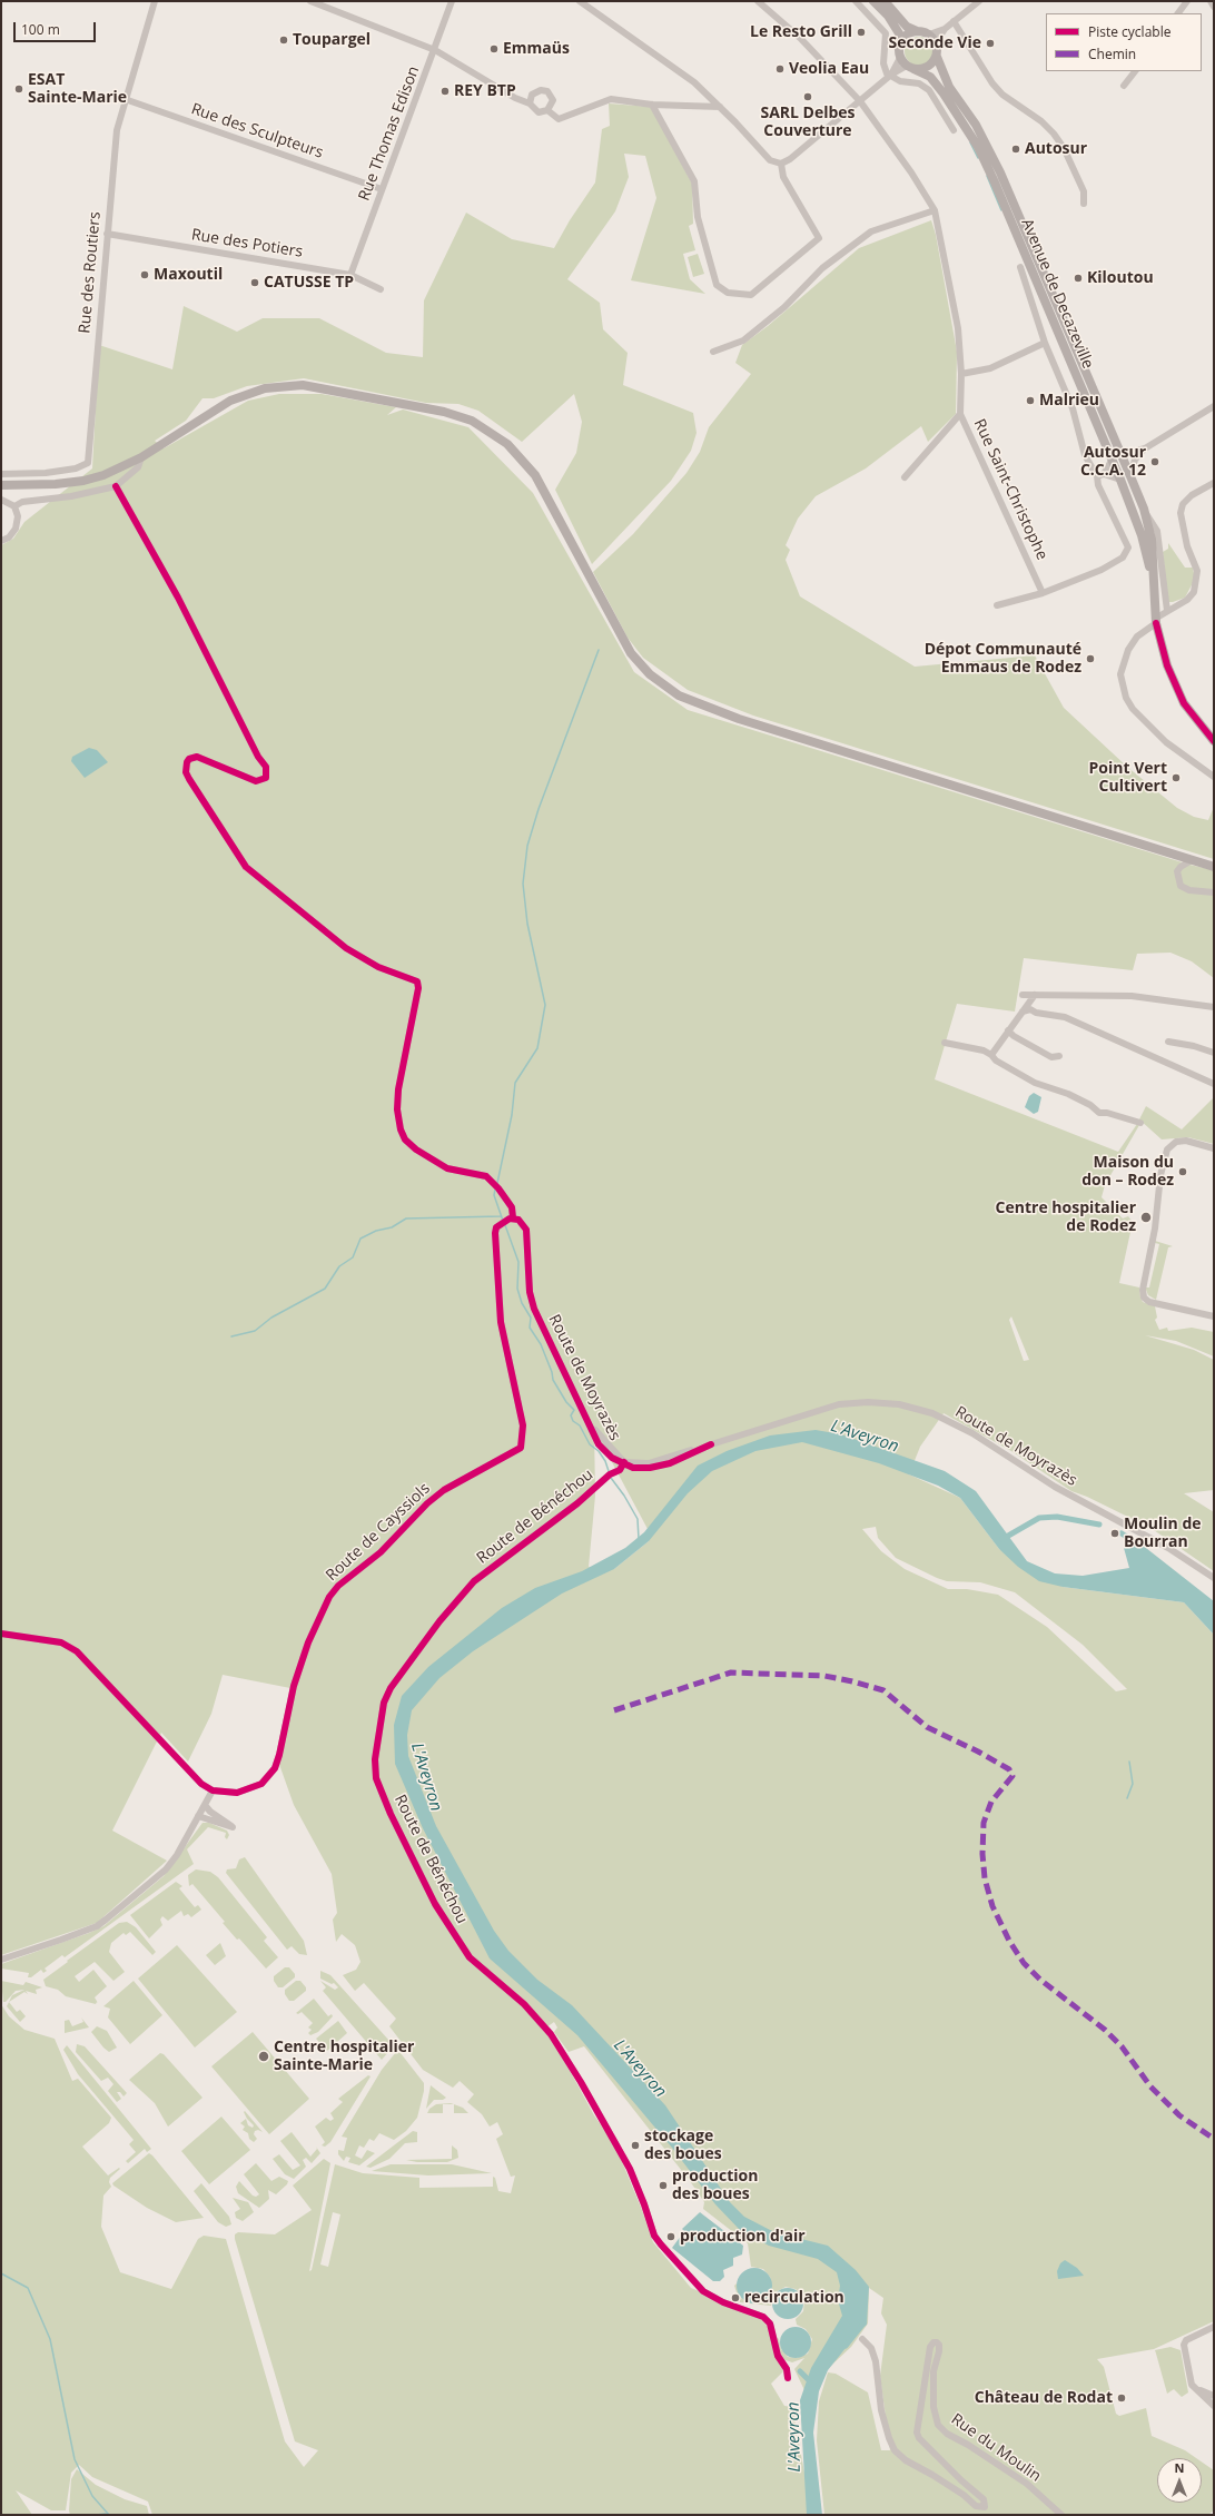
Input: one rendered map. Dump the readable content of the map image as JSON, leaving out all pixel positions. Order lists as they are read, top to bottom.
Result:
{
  "streets": {
    "main road": ["Avenue de Decazeville"],
    "street": [
      "Rue des Sculpteurs",
      "Rue Thomas Edison",
      "Rue des Potiers",
      "Rue des Routiers",
      "Rue Saint-Christophe",
      "Route de Moyrazès",
      "Route de Bénéchou",
      "Route de Cayssiols",
      "Rue du Moulin"
    ]
  },
  "crossings": [
    ["Rue des Sculpteurs", "Rue Thomas Edison"],
    ["Rue des Sculpteurs", "Rue des Routiers"],
    ["Rue Thomas Edison", "Rue des Potiers"],
    ["Rue des Potiers", "Rue des Routiers"],
    ["Route de Moyrazès", "Route de Bénéchou"],
    ["Route de Moyrazès", "Route de Cayssiols"]
  ],
  "water": ["L'Aveyron"],
  "places": [
    "Le Resto Grill",
    "Toupargel",
    "Seconde Vie",
    "Emmaüs",
    "Veolia Eau",
    "ESAT Sainte-Marie",
    "REY BTP",
    "SARL Delbes Couverture",
    "Autosur",
    "Maxoutil",
    "Kiloutou",
    "CATUSSE TP",
    "Malrieu",
    "Autosur C.C.A. 12",
    "Dépot Communauté Emmaus de Rodez",
    "Point Vert Cultivert",
    "Maison du don – Rodez",
    "Centre hospitalier de Rodez",
    "Moulin de Bourran",
    "Centre hospitalier Sainte-Marie",
    "stockage des boues",
    "production des boues",
    "production d'air",
    "recirculation",
    "Château de Rodat"
  ],
  "legend": ["Piste cyclable", "Chemin"],
  "scale_bar": "100 m",
  "north": "top"
}
